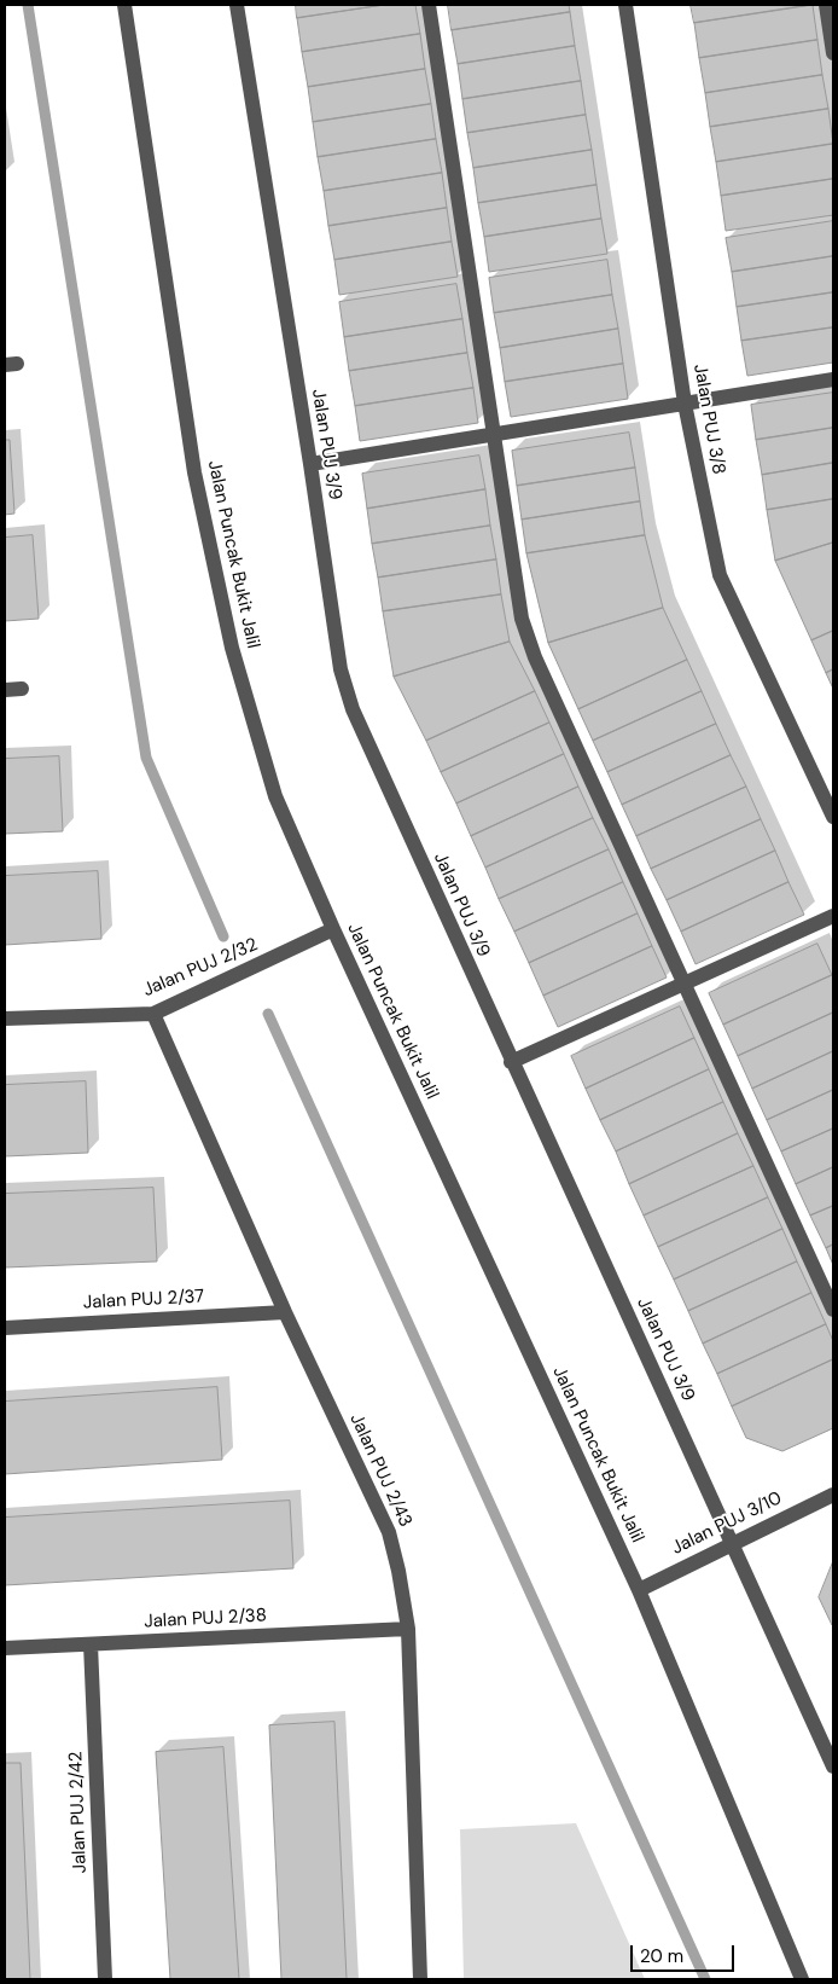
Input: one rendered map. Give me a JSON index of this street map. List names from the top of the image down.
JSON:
{
  "streets": {
    "street": [
      "Jalan PUJ 3/8",
      "Jalan PUJ 3/9",
      "Jalan Puncak Bukit Jalil",
      "Jalan PUJ 2/32",
      "Jalan PUJ 2/37",
      "Jalan PUJ 2/43",
      "Jalan PUJ 3/10",
      "Jalan PUJ 2/38",
      "Jalan PUJ 2/42"
    ]
  },
  "crossings": [
    ["Jalan PUJ 3/9", "Jalan PUJ 3/10"],
    ["Jalan Puncak Bukit Jalil", "Jalan PUJ 2/32"],
    ["Jalan Puncak Bukit Jalil", "Jalan PUJ 3/10"],
    ["Jalan PUJ 2/32", "Jalan PUJ 2/43"],
    ["Jalan PUJ 2/37", "Jalan PUJ 2/43"],
    ["Jalan PUJ 2/43", "Jalan PUJ 2/38"],
    ["Jalan PUJ 2/38", "Jalan PUJ 2/42"]
  ],
  "scale_bar": "20 m"
}
